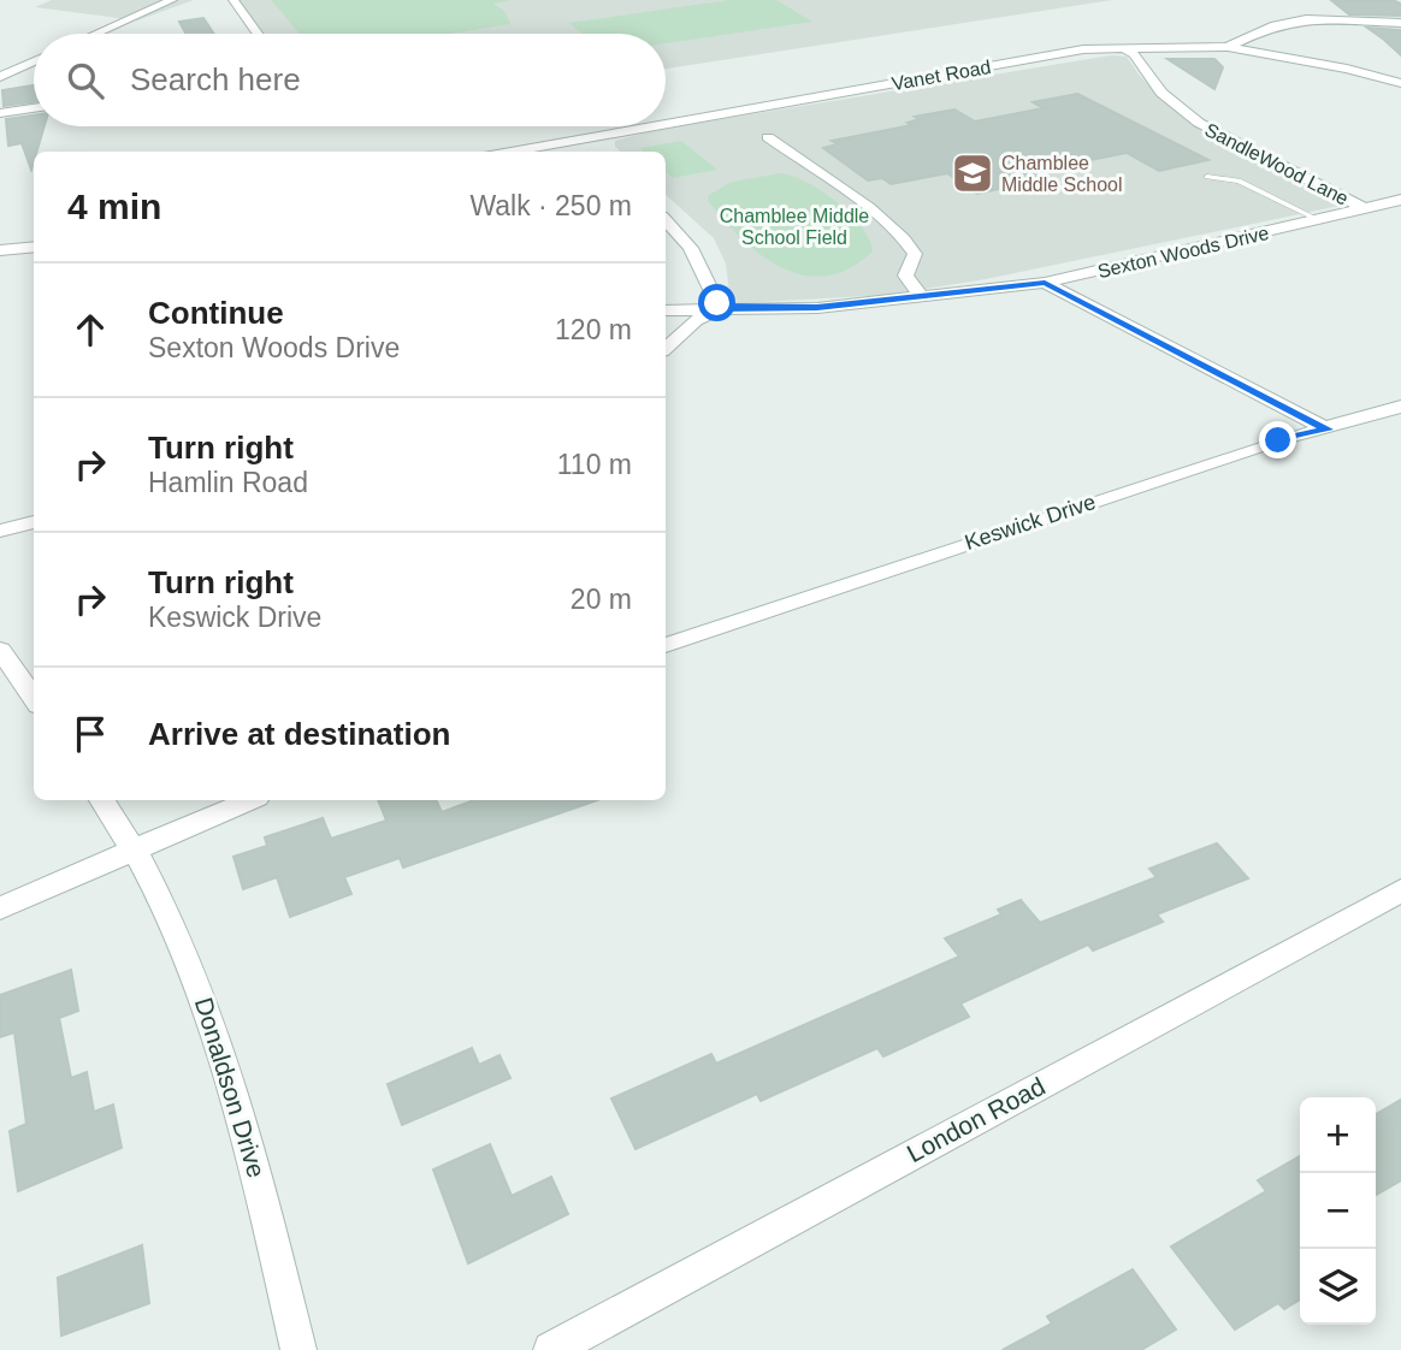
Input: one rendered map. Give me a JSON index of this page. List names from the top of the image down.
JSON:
{
  "streets": {
    "street": [
      "Vanet Road",
      "SandleWood Lane",
      "Sexton Woods Drive",
      "Keswick Drive",
      "Donaldson Drive",
      "London Road"
    ]
  },
  "crossings": [
    ["Vanet Road", "SandleWood Lane"],
    ["SandleWood Lane", "Sexton Woods Drive"]
  ],
  "parks": ["Chamblee Middle School Field"],
  "places": {
    "school or university": ["Chamblee Middle School"]
  },
  "page": {
    "search": "Search here",
    "heading": ["4 min", "Walk · 250 m"],
    "list": [
      ["Continue", "Sexton Woods Drive", "120 m"],
      ["Turn right", "Hamlin Road", "110 m"],
      ["Turn right", "Keswick Drive", "20 m"],
      "Arrive at destination"
    ],
    "map_buttons": ["+", "−"]
  }
}
